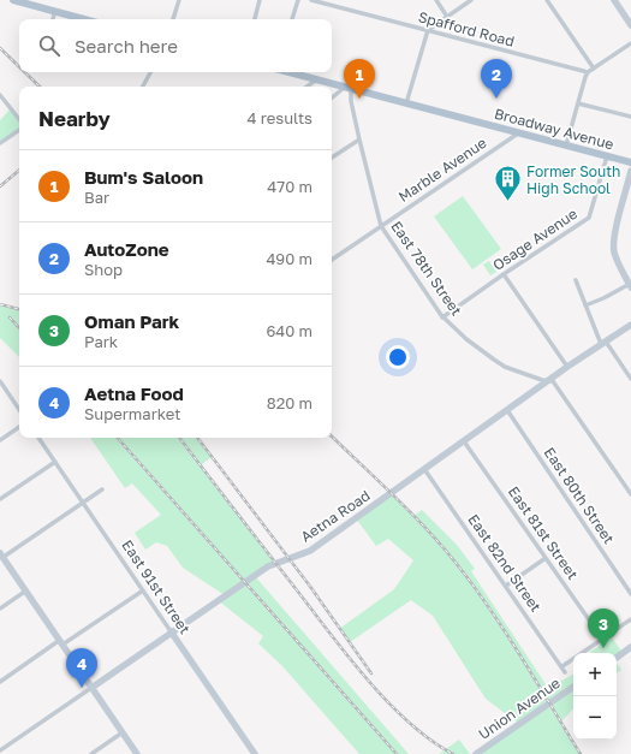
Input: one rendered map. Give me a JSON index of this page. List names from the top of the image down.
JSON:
{
  "streets": {
    "main road": ["Broadway Avenue"],
    "street": [
      "Spafford Road",
      "Marble Avenue",
      "Osage Avenue",
      "East 78th Street",
      "East 80th Street",
      "Aetna Road",
      "East 81st Street",
      "East 82nd Street",
      "East 91st Street",
      "Union Avenue"
    ]
  },
  "crossings": [
    ["Broadway Avenue", "Marble Avenue"],
    ["Broadway Avenue", "Osage Avenue"],
    ["Broadway Avenue", "East 78th Street"],
    ["Marble Avenue", "East 78th Street"],
    ["Osage Avenue", "East 78th Street"],
    ["East 78th Street", "Aetna Road"],
    ["East 80th Street", "Aetna Road"],
    ["Aetna Road", "East 81st Street"],
    ["Aetna Road", "East 82nd Street"],
    ["Aetna Road", "East 91st Street"]
  ],
  "places": {
    "building": ["Former South High School"]
  },
  "page": {
    "search": "Search here",
    "pins": [
      "1",
      "2",
      "3",
      "4"
    ],
    "heading": ["Nearby", "4 results"],
    "list": [
      {
        "mark": "1",
        "name": "Bum's Saloon",
        "note": "Bar",
        "value": "470 m"
      },
      {
        "mark": "2",
        "name": "AutoZone",
        "note": "Shop",
        "value": "490 m"
      },
      {
        "mark": "3",
        "name": "Oman Park",
        "note": "Park",
        "value": "640 m"
      },
      {
        "mark": "4",
        "name": "Aetna Food",
        "note": "Supermarket",
        "value": "820 m"
      }
    ],
    "map_buttons": ["+", "−"]
  }
}
